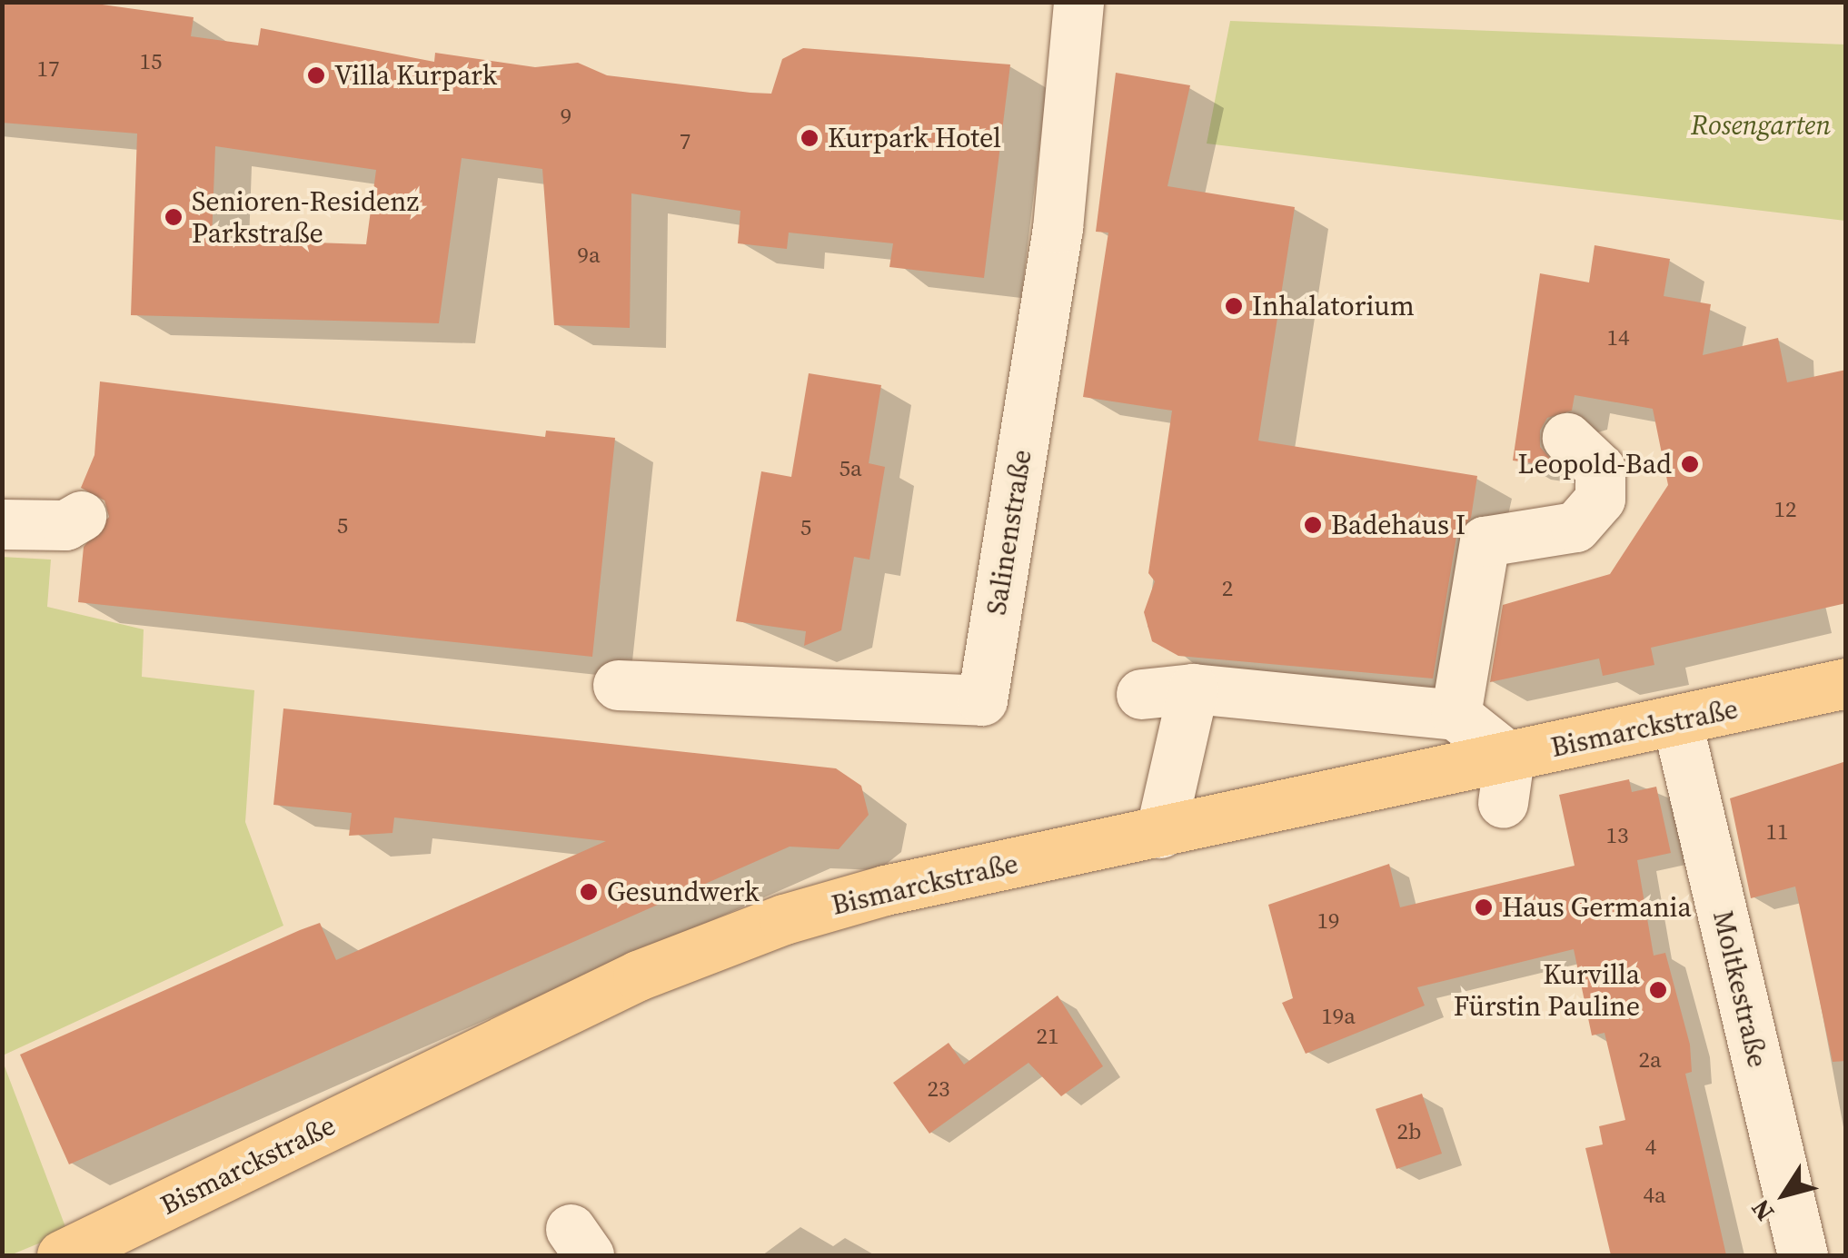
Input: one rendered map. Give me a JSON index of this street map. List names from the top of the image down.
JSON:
{
  "streets": {
    "main road": ["Bismarckstraße"],
    "street": ["Salinenstraße", "Moltkestraße"]
  },
  "crossings": [
    ["Bismarckstraße", "Moltkestraße"]
  ],
  "parks": ["Rosengarten"],
  "places": [
    "Villa Kurpark",
    "Kurpark Hotel",
    "Senioren-Residenz Parkstraße",
    "Inhalatorium",
    "Leopold-Bad",
    "Badehaus I",
    "Gesundwerk",
    "Haus Germania",
    "Kurvilla Fürstin Pauline"
  ],
  "house_numbers": [
    "15",
    "17",
    "9",
    "7",
    "9a",
    "14",
    "5a",
    "12",
    "5",
    "5",
    "2",
    "11",
    "13",
    "19",
    "19a",
    "21",
    "2a",
    "23",
    "2b",
    "4",
    "4a"
  ],
  "north": "bottom left"
}
